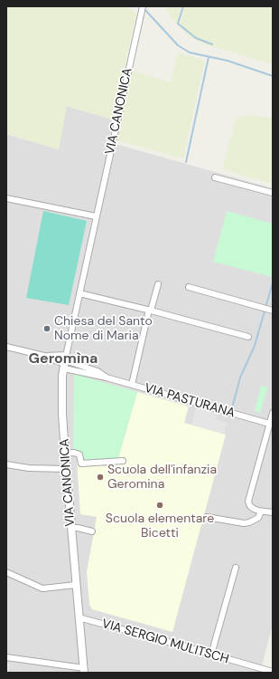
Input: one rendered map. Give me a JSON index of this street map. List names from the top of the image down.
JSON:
{
  "streets": {
    "street": ["VIA CANONICA", "VIA PASTURANA", "VIA SERGIO MULITSCH"]
  },
  "crossings": [
    ["VIA CANONICA", "VIA PASTURANA"],
    ["VIA CANONICA", "VIA SERGIO MULITSCH"]
  ],
  "districts": ["Geromìna"],
  "places": ["Chiesa del Santo Nome di Maria", "Scuola dell'infanzia Geromina", "Scuola elementare Bicetti"]
}
